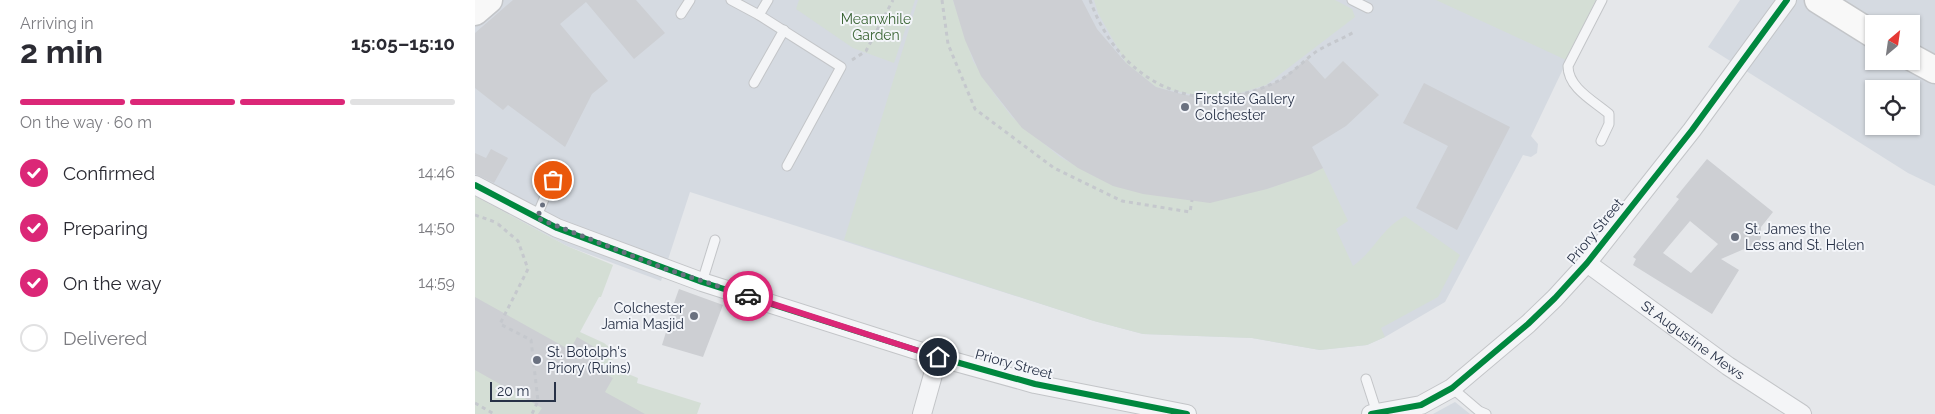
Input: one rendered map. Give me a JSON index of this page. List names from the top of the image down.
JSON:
{
  "streets": {
    "street": ["Priory Street", "St Augustine Mews"]
  },
  "crossings": [
    ["Priory Street", "St Augustine Mews"]
  ],
  "parks": ["Meanwhile Garden"],
  "places": [
    "Firstsite Gallery Colchester",
    "St. James the Less and St. Helen",
    "Colchester Jamia Masjid",
    "St. Botolph's Priory (Ruins)"
  ],
  "scale_bar": "20 m",
  "north": "top right",
  "page": {
    "heading": ["2 min", "Arriving in", "15:05–15:10"],
    "bar": "On the way · 60 m",
    "list": [
      ["Confirmed", "14:46"],
      ["Preparing", "14:50"],
      ["On the way", "14:59"],
      "Delivered"
    ],
    "scale": "20 m"
  }
}
